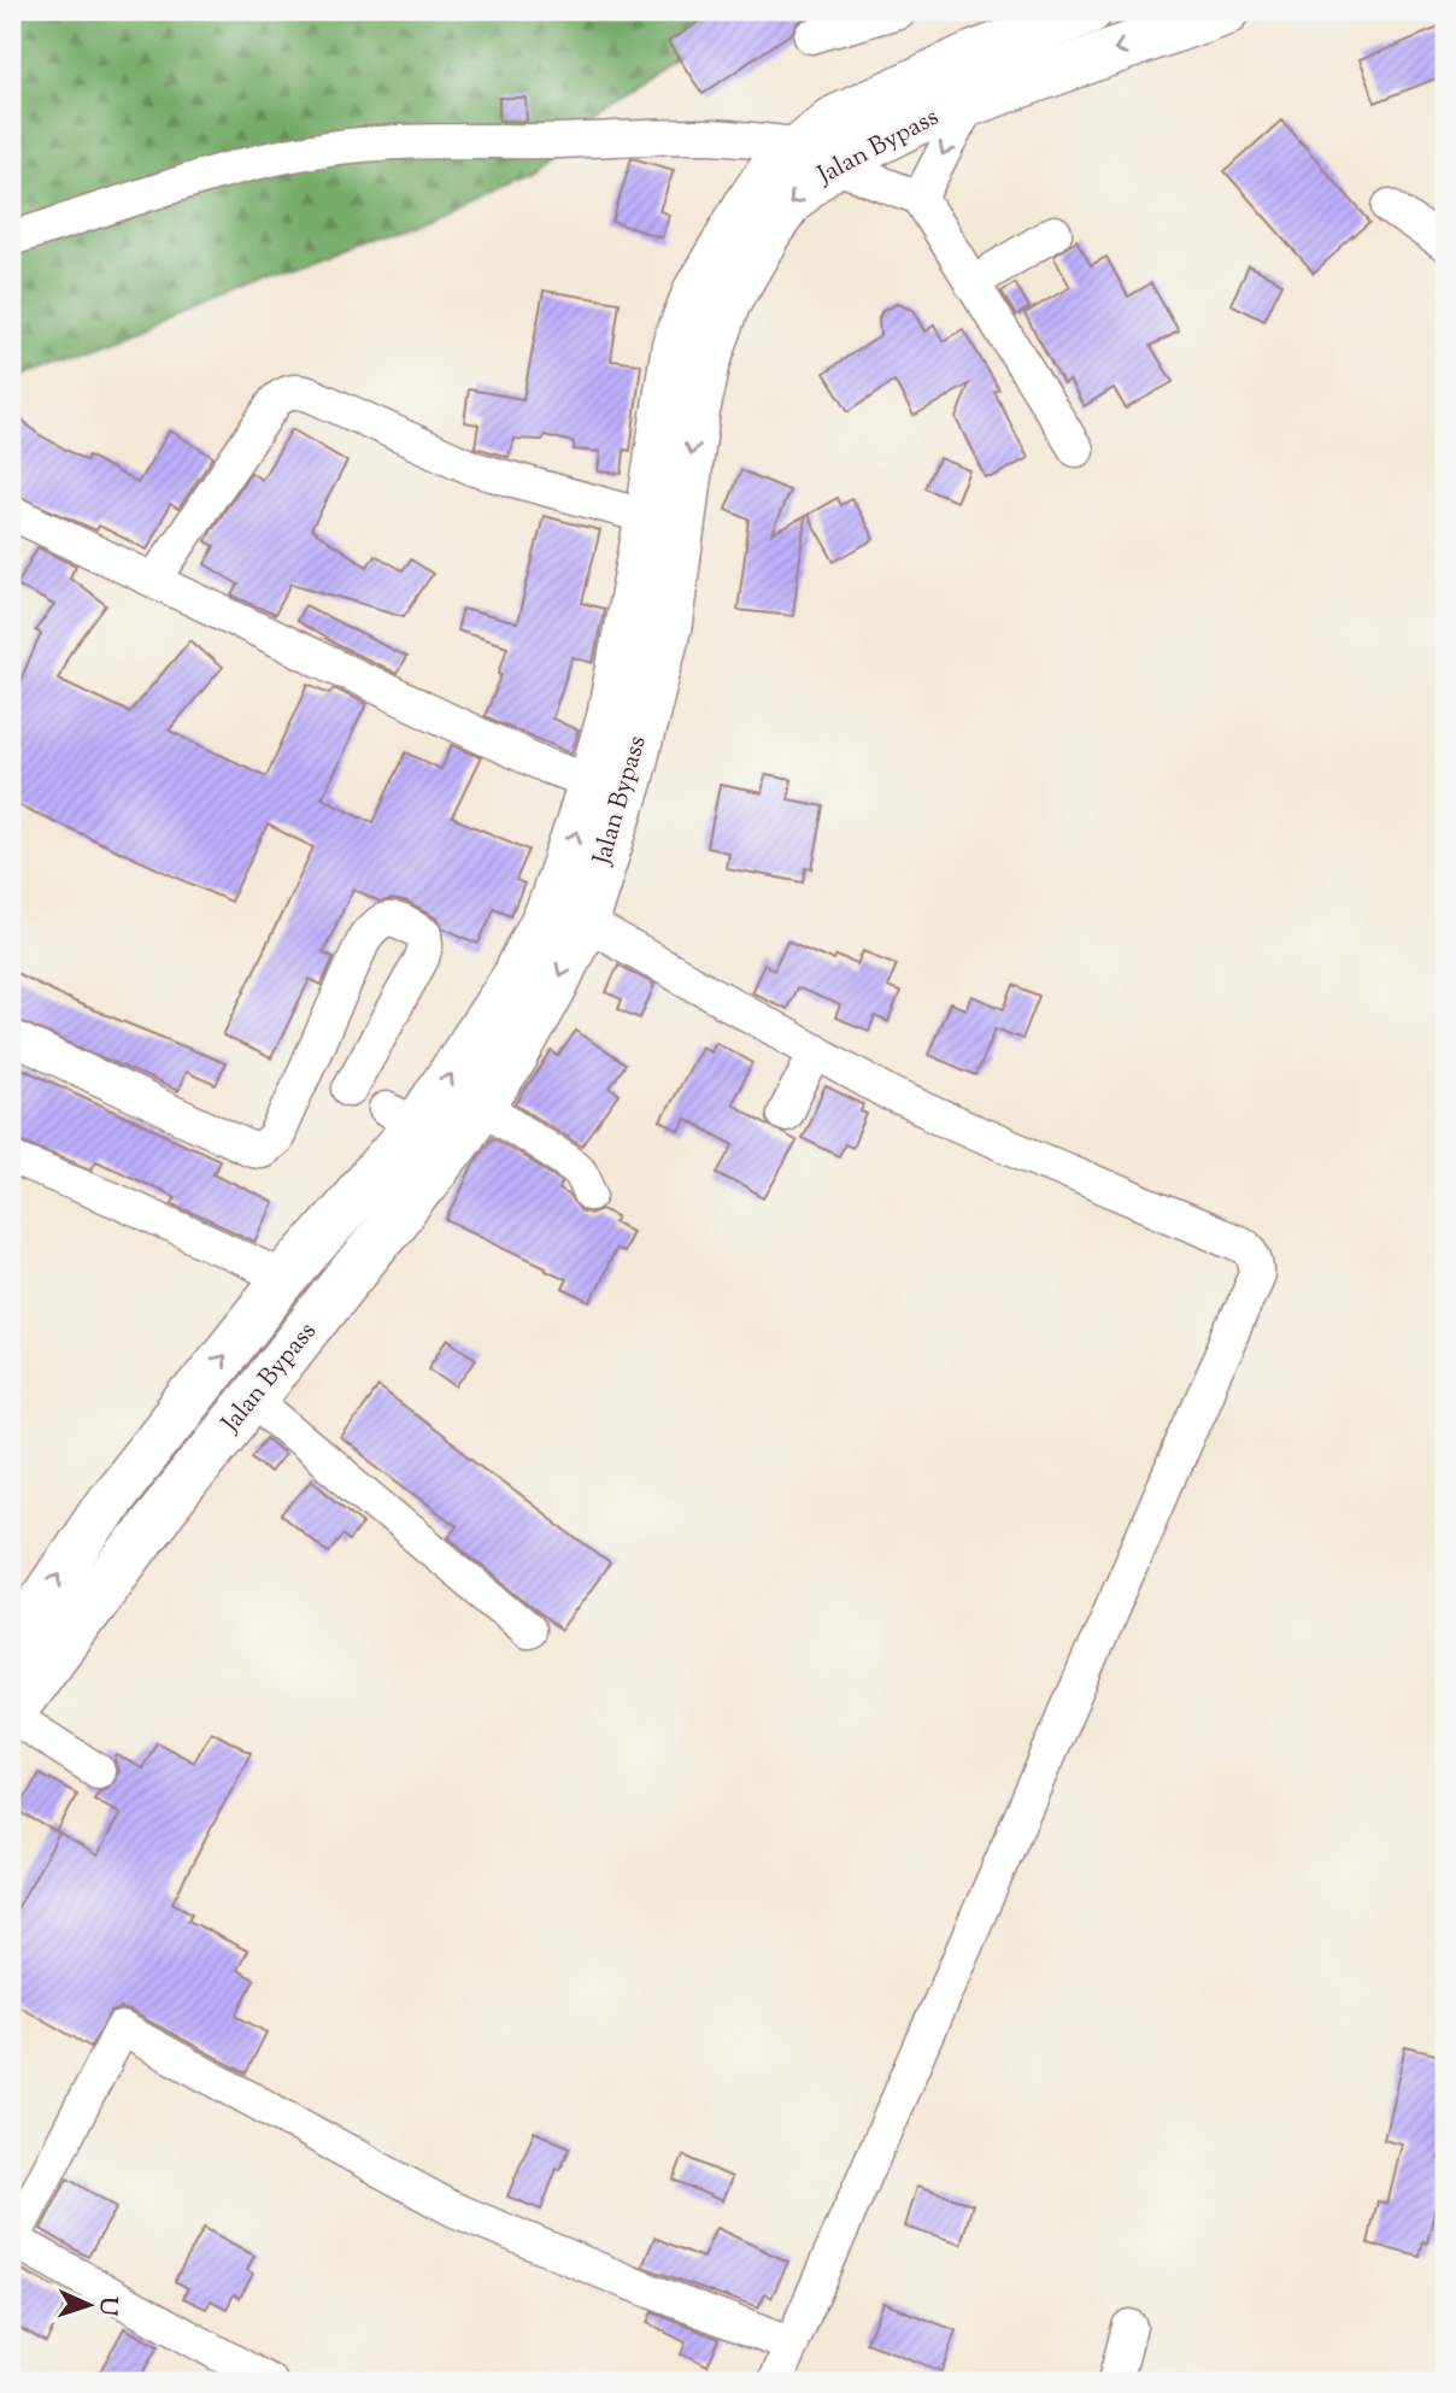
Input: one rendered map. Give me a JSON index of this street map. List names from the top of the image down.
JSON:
{
  "streets": {
    "highway": ["Jalan Bypass"]
  },
  "north": "right"
}
